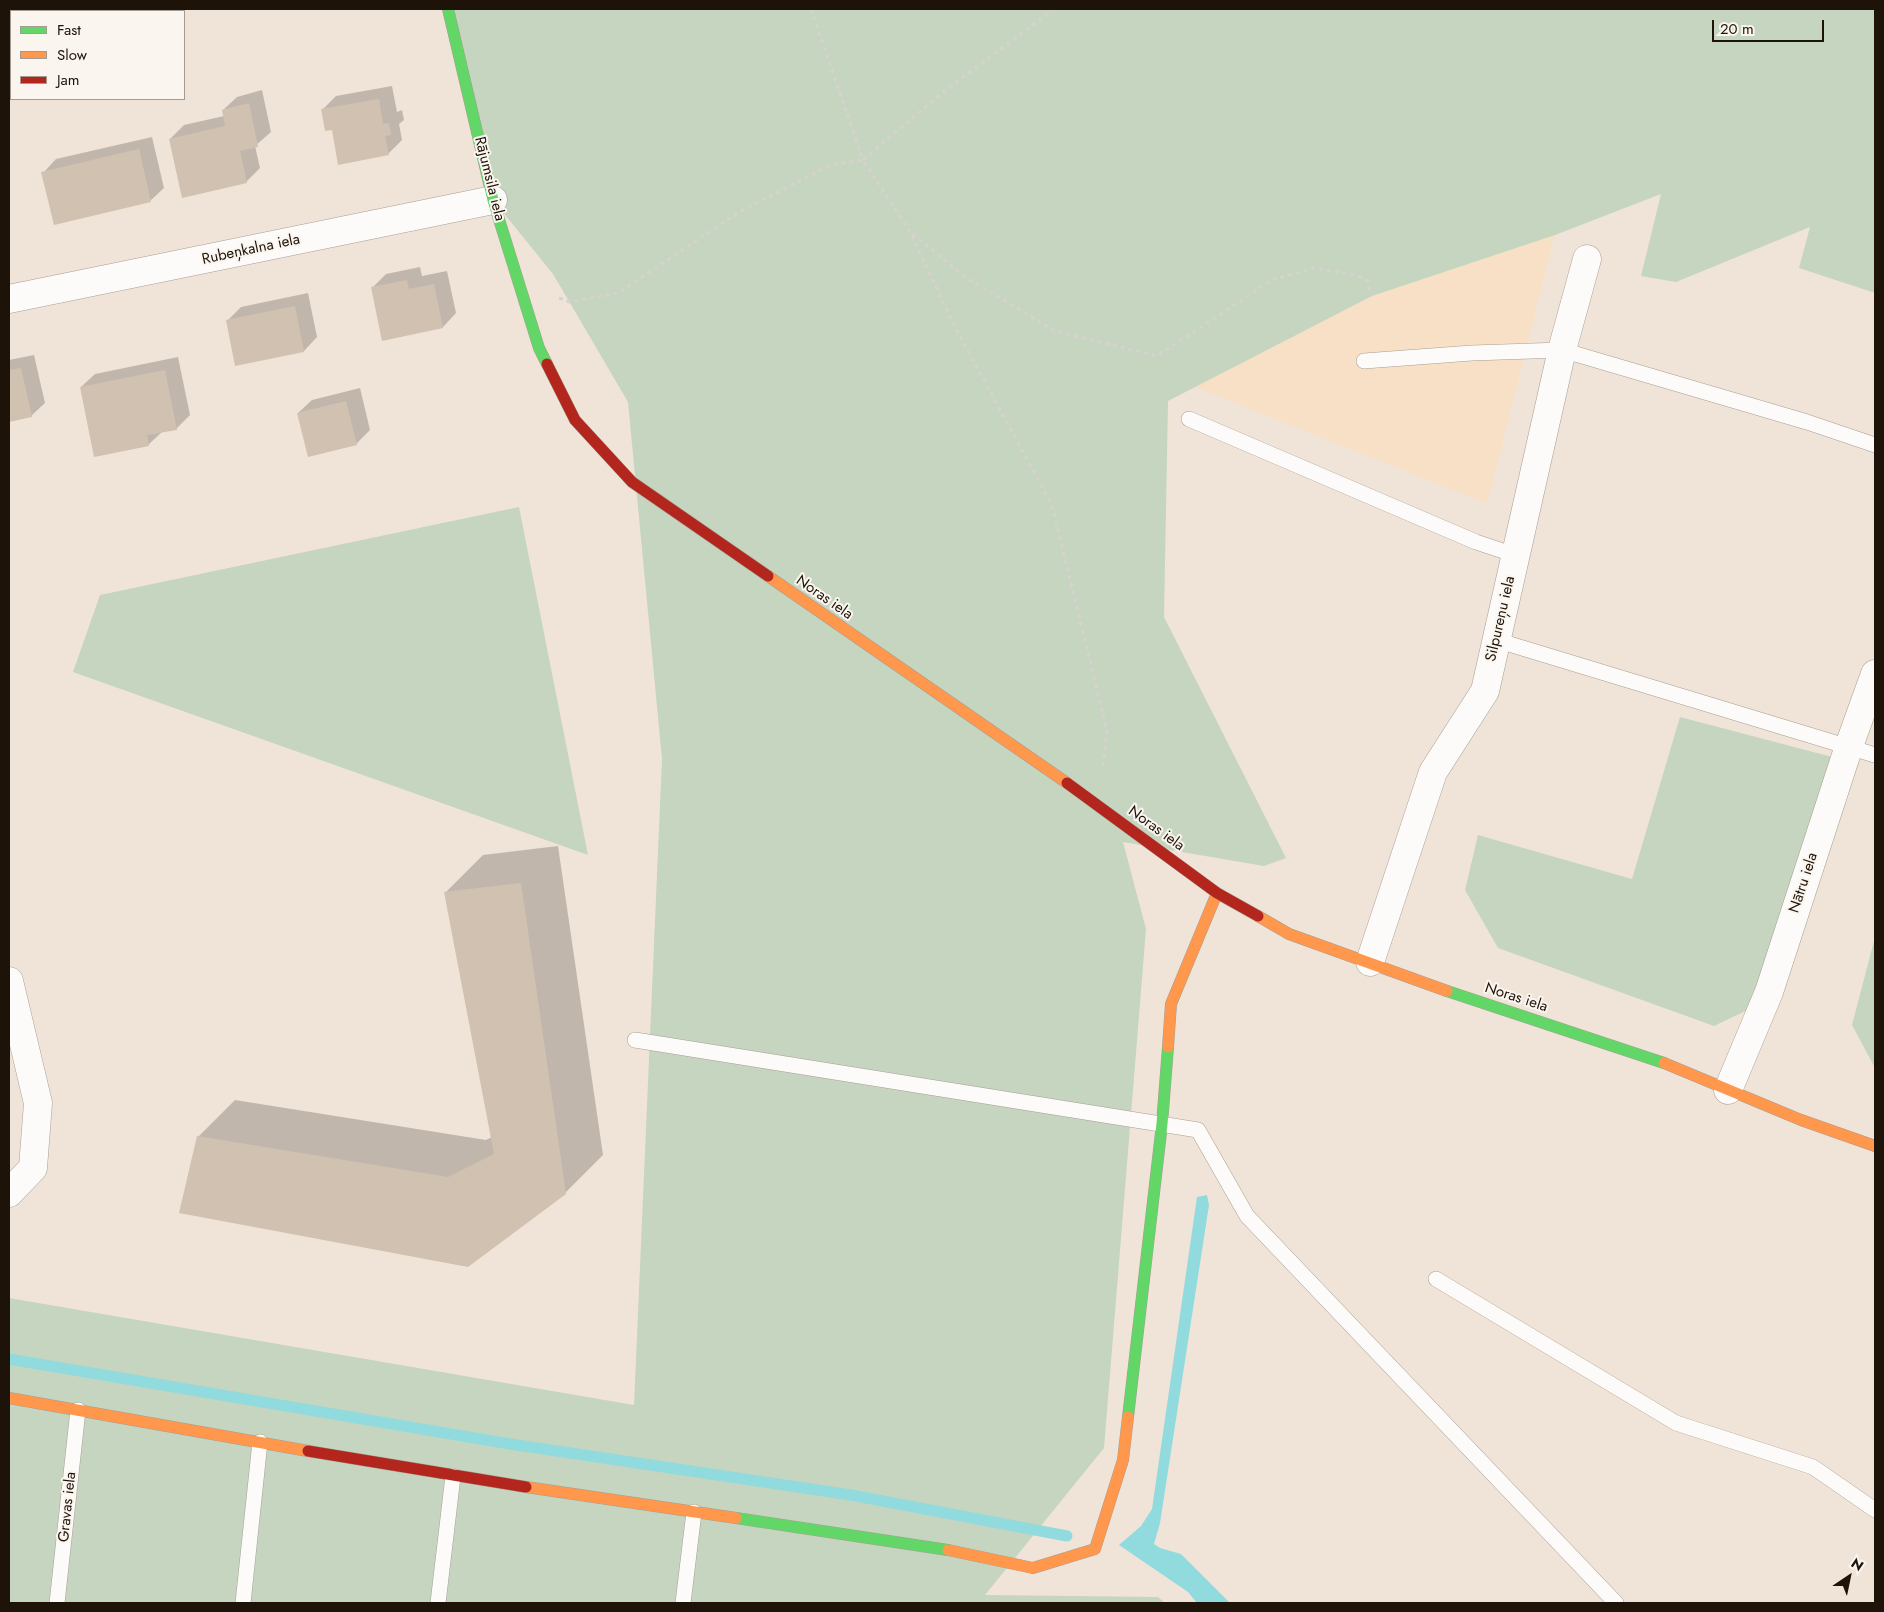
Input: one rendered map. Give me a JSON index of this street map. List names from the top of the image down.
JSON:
{
  "streets": {
    "street": [
      "Rājumsila iela",
      "Rubeņkalna iela",
      "Noras iela",
      "Silpureņu iela",
      "Nātru iela"
    ],
    "lane": ["Gravas iela"]
  },
  "crossings": [
    ["Rājumsila iela", "Rubeņkalna iela"],
    ["Rājumsila iela", "Noras iela"],
    ["Noras iela", "Silpureņu iela"],
    ["Noras iela", "Nātru iela"]
  ],
  "legend": ["Fast", "Slow", "Jam"],
  "scale_bar": "20 m",
  "north": "top right"
}
